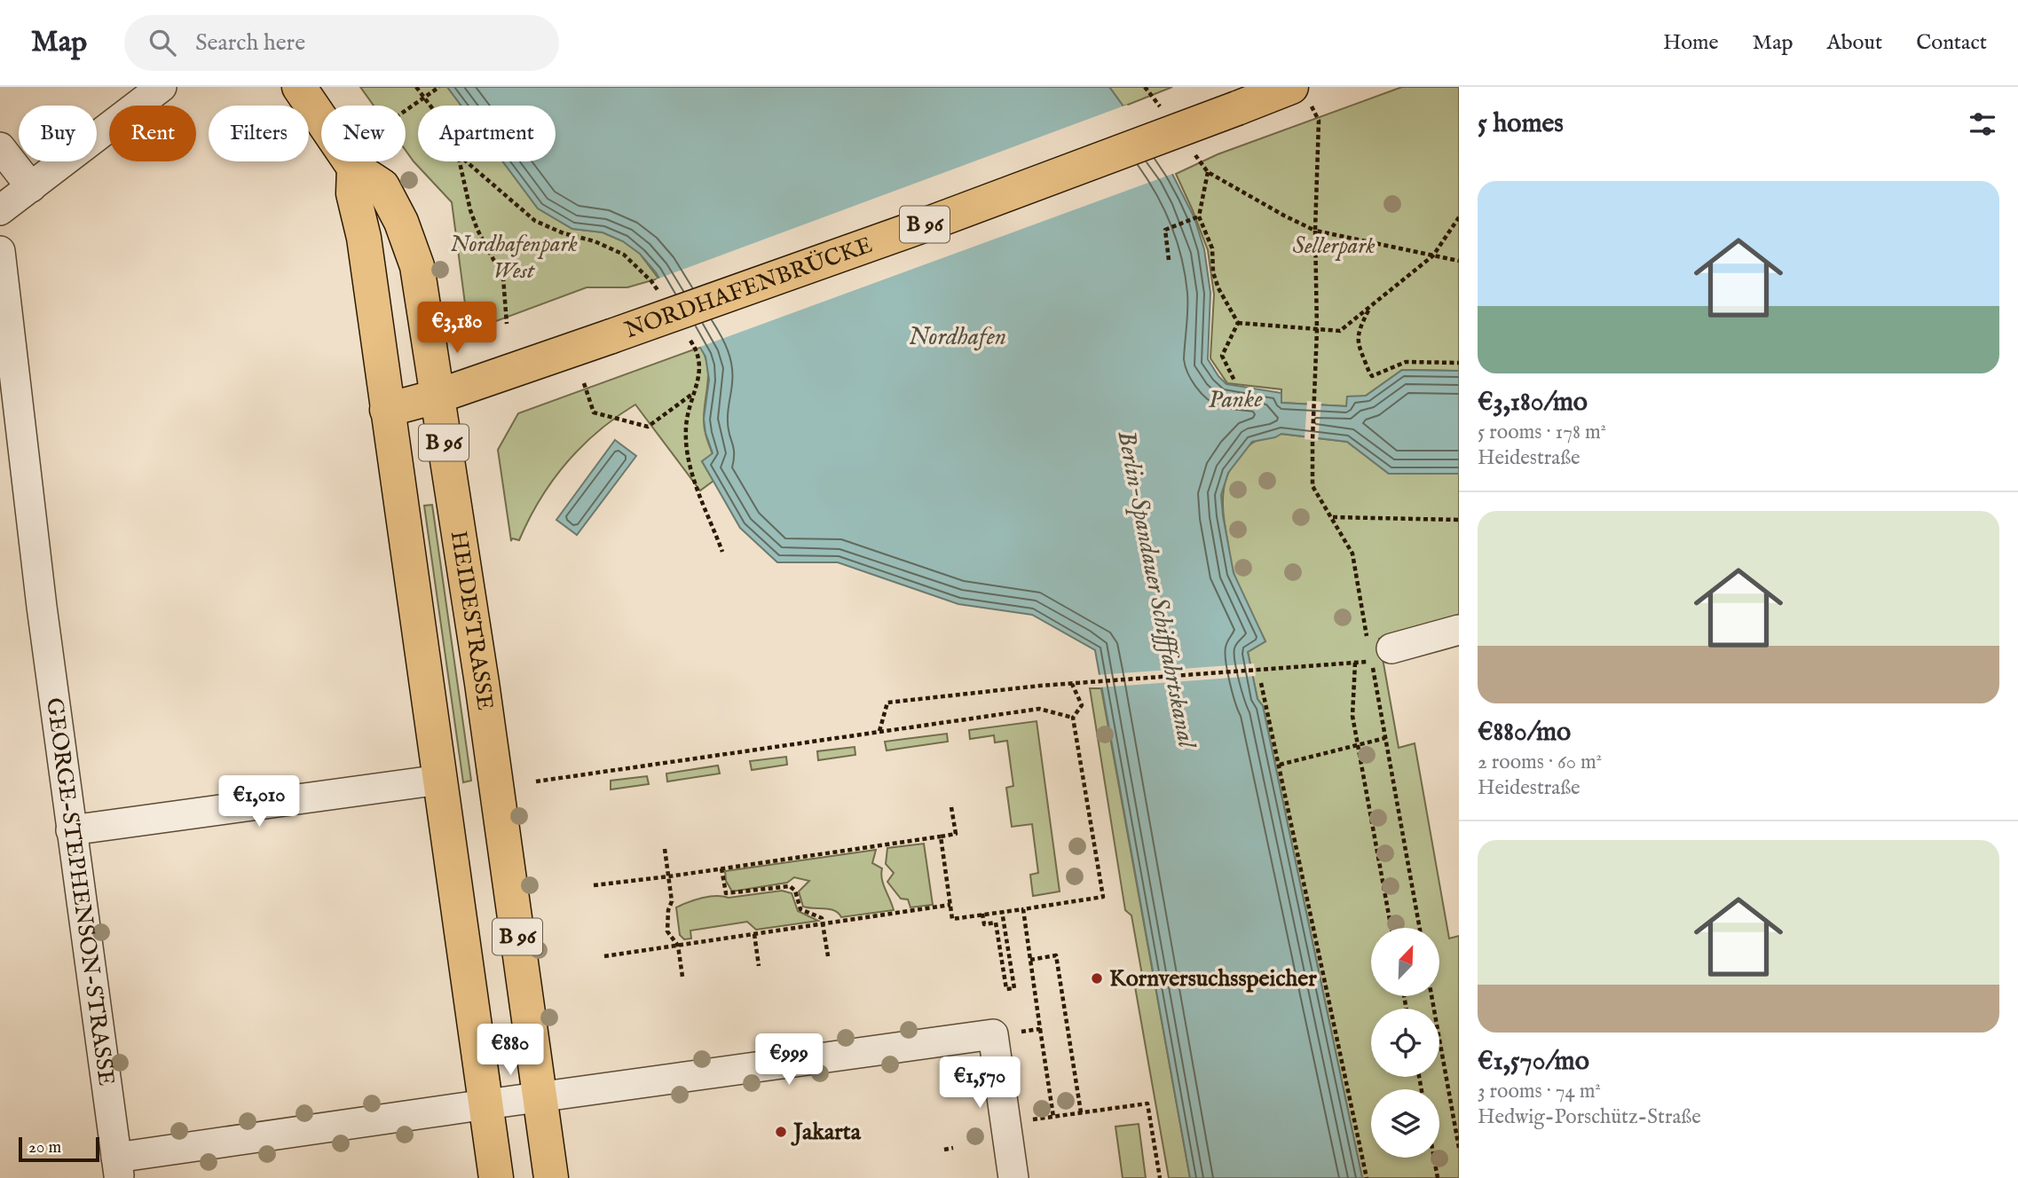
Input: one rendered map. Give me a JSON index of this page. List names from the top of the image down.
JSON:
{
  "streets": {
    "main road": ["B 96", "NORDHAFENBRÜCKE", "HEIDESTRASSE"],
    "street": ["GEORGE-STEPHENSON-STRASSE"]
  },
  "crossings": [
    ["B 96", "NORDHAFENBRÜCKE"],
    ["B 96", "HEIDESTRASSE"],
    ["NORDHAFENBRÜCKE", "HEIDESTRASSE"]
  ],
  "water": ["Nordhafen", "Panke", "Berlin-Spandauer Schifffahrtskanal"],
  "parks": ["Nordhafenpark West", "Sellerpark"],
  "places": ["Kornversuchsspeicher", "Jakarta"],
  "scale_bar": "20 m",
  "north": "top right",
  "page": {
    "header": "Map",
    "search": "Search here",
    "nav": [
      "Home",
      "Map",
      "About",
      "Contact"
    ],
    "heading": "5 homes",
    "chip": [
      "Buy",
      "Rent",
      "Filters",
      "New",
      "Apartment"
    ],
    "list": [
      {
        "name": "€3,180/mo",
        "note": "5 rooms · 178 m² · Heidestraße"
      },
      {
        "name": "€880/mo",
        "note": "2 rooms · 60 m² · Heidestraße"
      },
      {
        "name": "€1,570/mo",
        "note": "3 rooms · 74 m² · Hedwig-Porschütz-Straße"
      }
    ],
    "price": [
      "€3,180",
      "€1,010",
      "€880",
      "€999",
      "€1,570"
    ],
    "scale": "20 m"
  }
}
